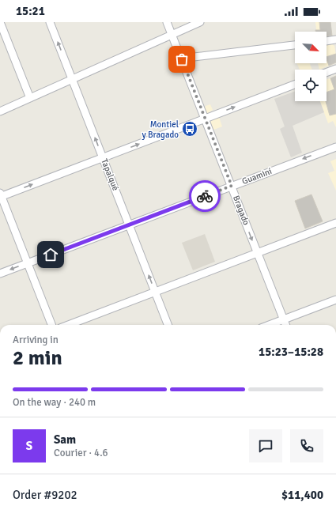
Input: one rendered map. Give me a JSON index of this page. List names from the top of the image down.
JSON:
{
  "streets": {
    "street": ["Tapalqué", "Guaminí", "Bragado"]
  },
  "crossings": [
    ["Tapalqué", "Guaminí"],
    ["Guaminí", "Bragado"]
  ],
  "one_way": ["Tapalqué", "Guaminí"],
  "places": {
    "bus stop": ["Montiel y Bragado"]
  },
  "north": "bottom right",
  "page": {
    "status": "15:21",
    "heading": ["2 min", "Arriving in", "15:23–15:28"],
    "panel": [
      "Sam",
      "Courier · 4.6",
      "Order #9202",
      "$11,400"
    ],
    "bar": "On the way · 240 m",
    "round": "S"
  }
}
